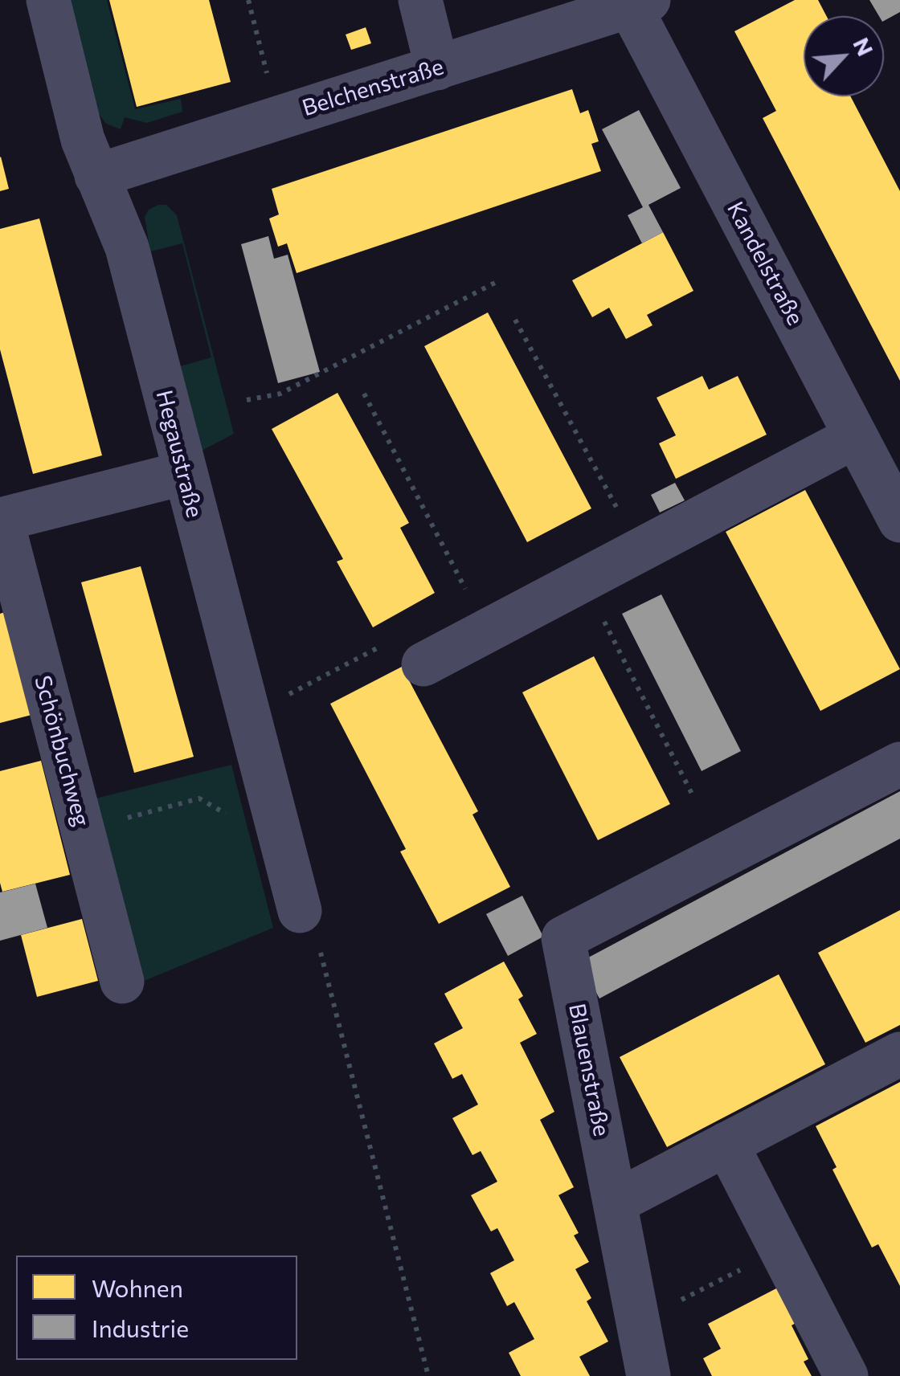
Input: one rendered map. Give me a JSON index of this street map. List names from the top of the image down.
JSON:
{
  "streets": {
    "street": [
      "Belchenstraße",
      "Kandelstraße",
      "Hegaustraße",
      "Schönbuchweg",
      "Blauenstraße"
    ]
  },
  "crossings": [
    ["Belchenstraße", "Kandelstraße"],
    ["Belchenstraße", "Hegaustraße"]
  ],
  "legend": ["Wohnen", "Industrie"],
  "north": "top right"
}
